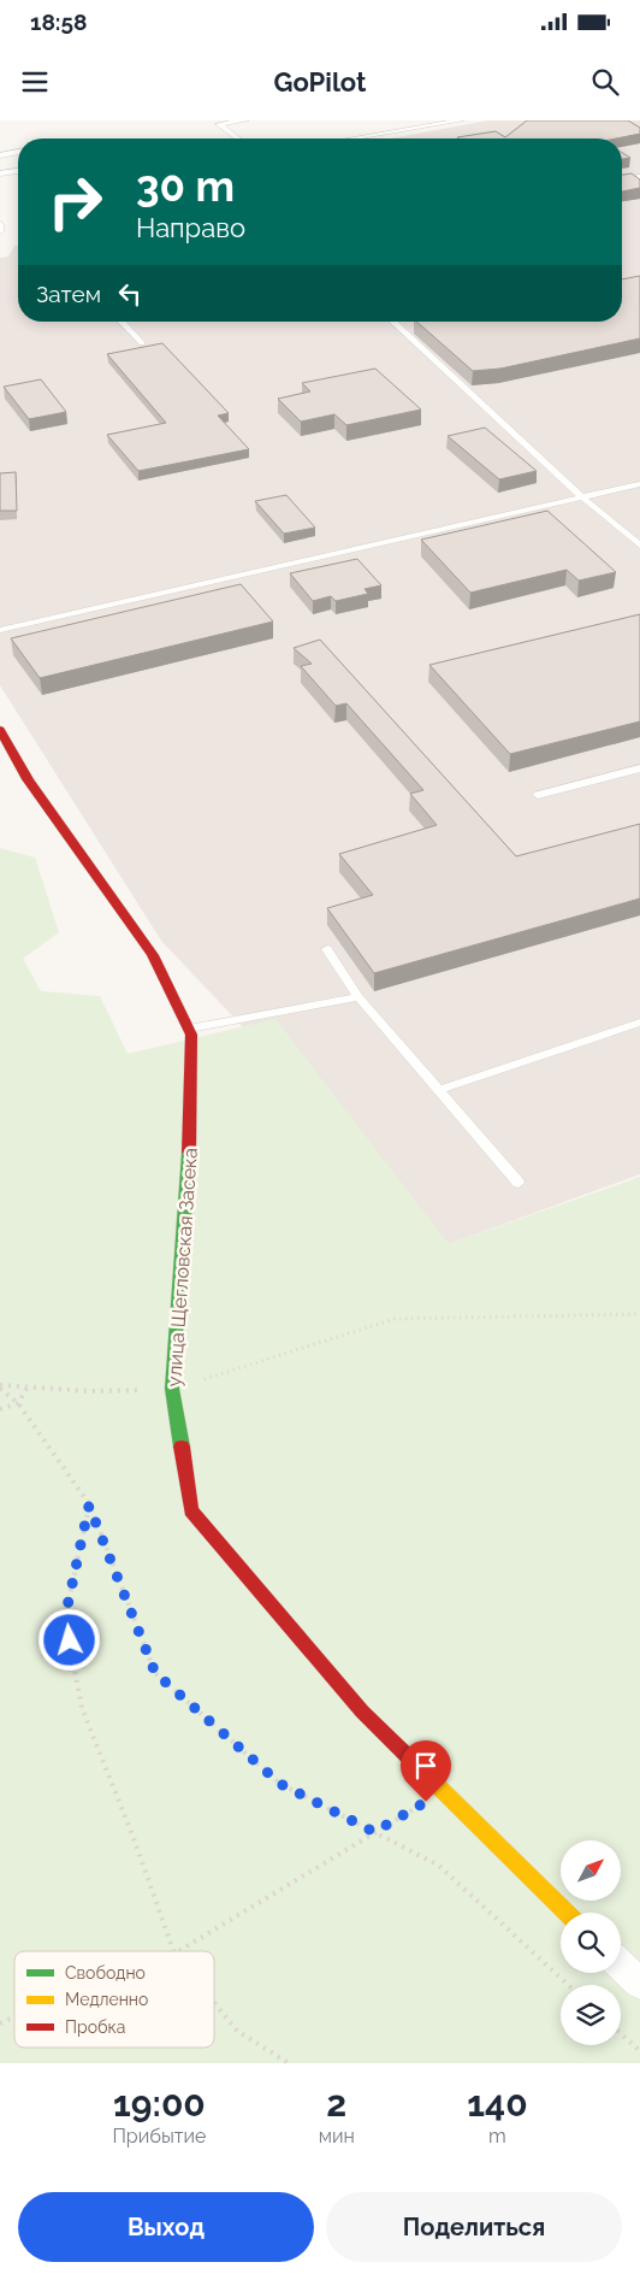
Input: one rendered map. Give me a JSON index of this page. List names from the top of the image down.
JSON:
{
  "streets": {
    "street": ["улица Щегловская Засека"]
  },
  "legend": ["Свободно", "Медленно", "Пробка"],
  "north": "top right",
  "page": {
    "status": "18:58",
    "header": "GoPilot",
    "turn": ["30 m", "Направо"],
    "then": "Затем",
    "eta": [
      "19:00",
      "Прибытие",
      "2",
      "мин",
      "140",
      "m"
    ],
    "buttons": ["Выход", "Поделиться"]
  }
}
